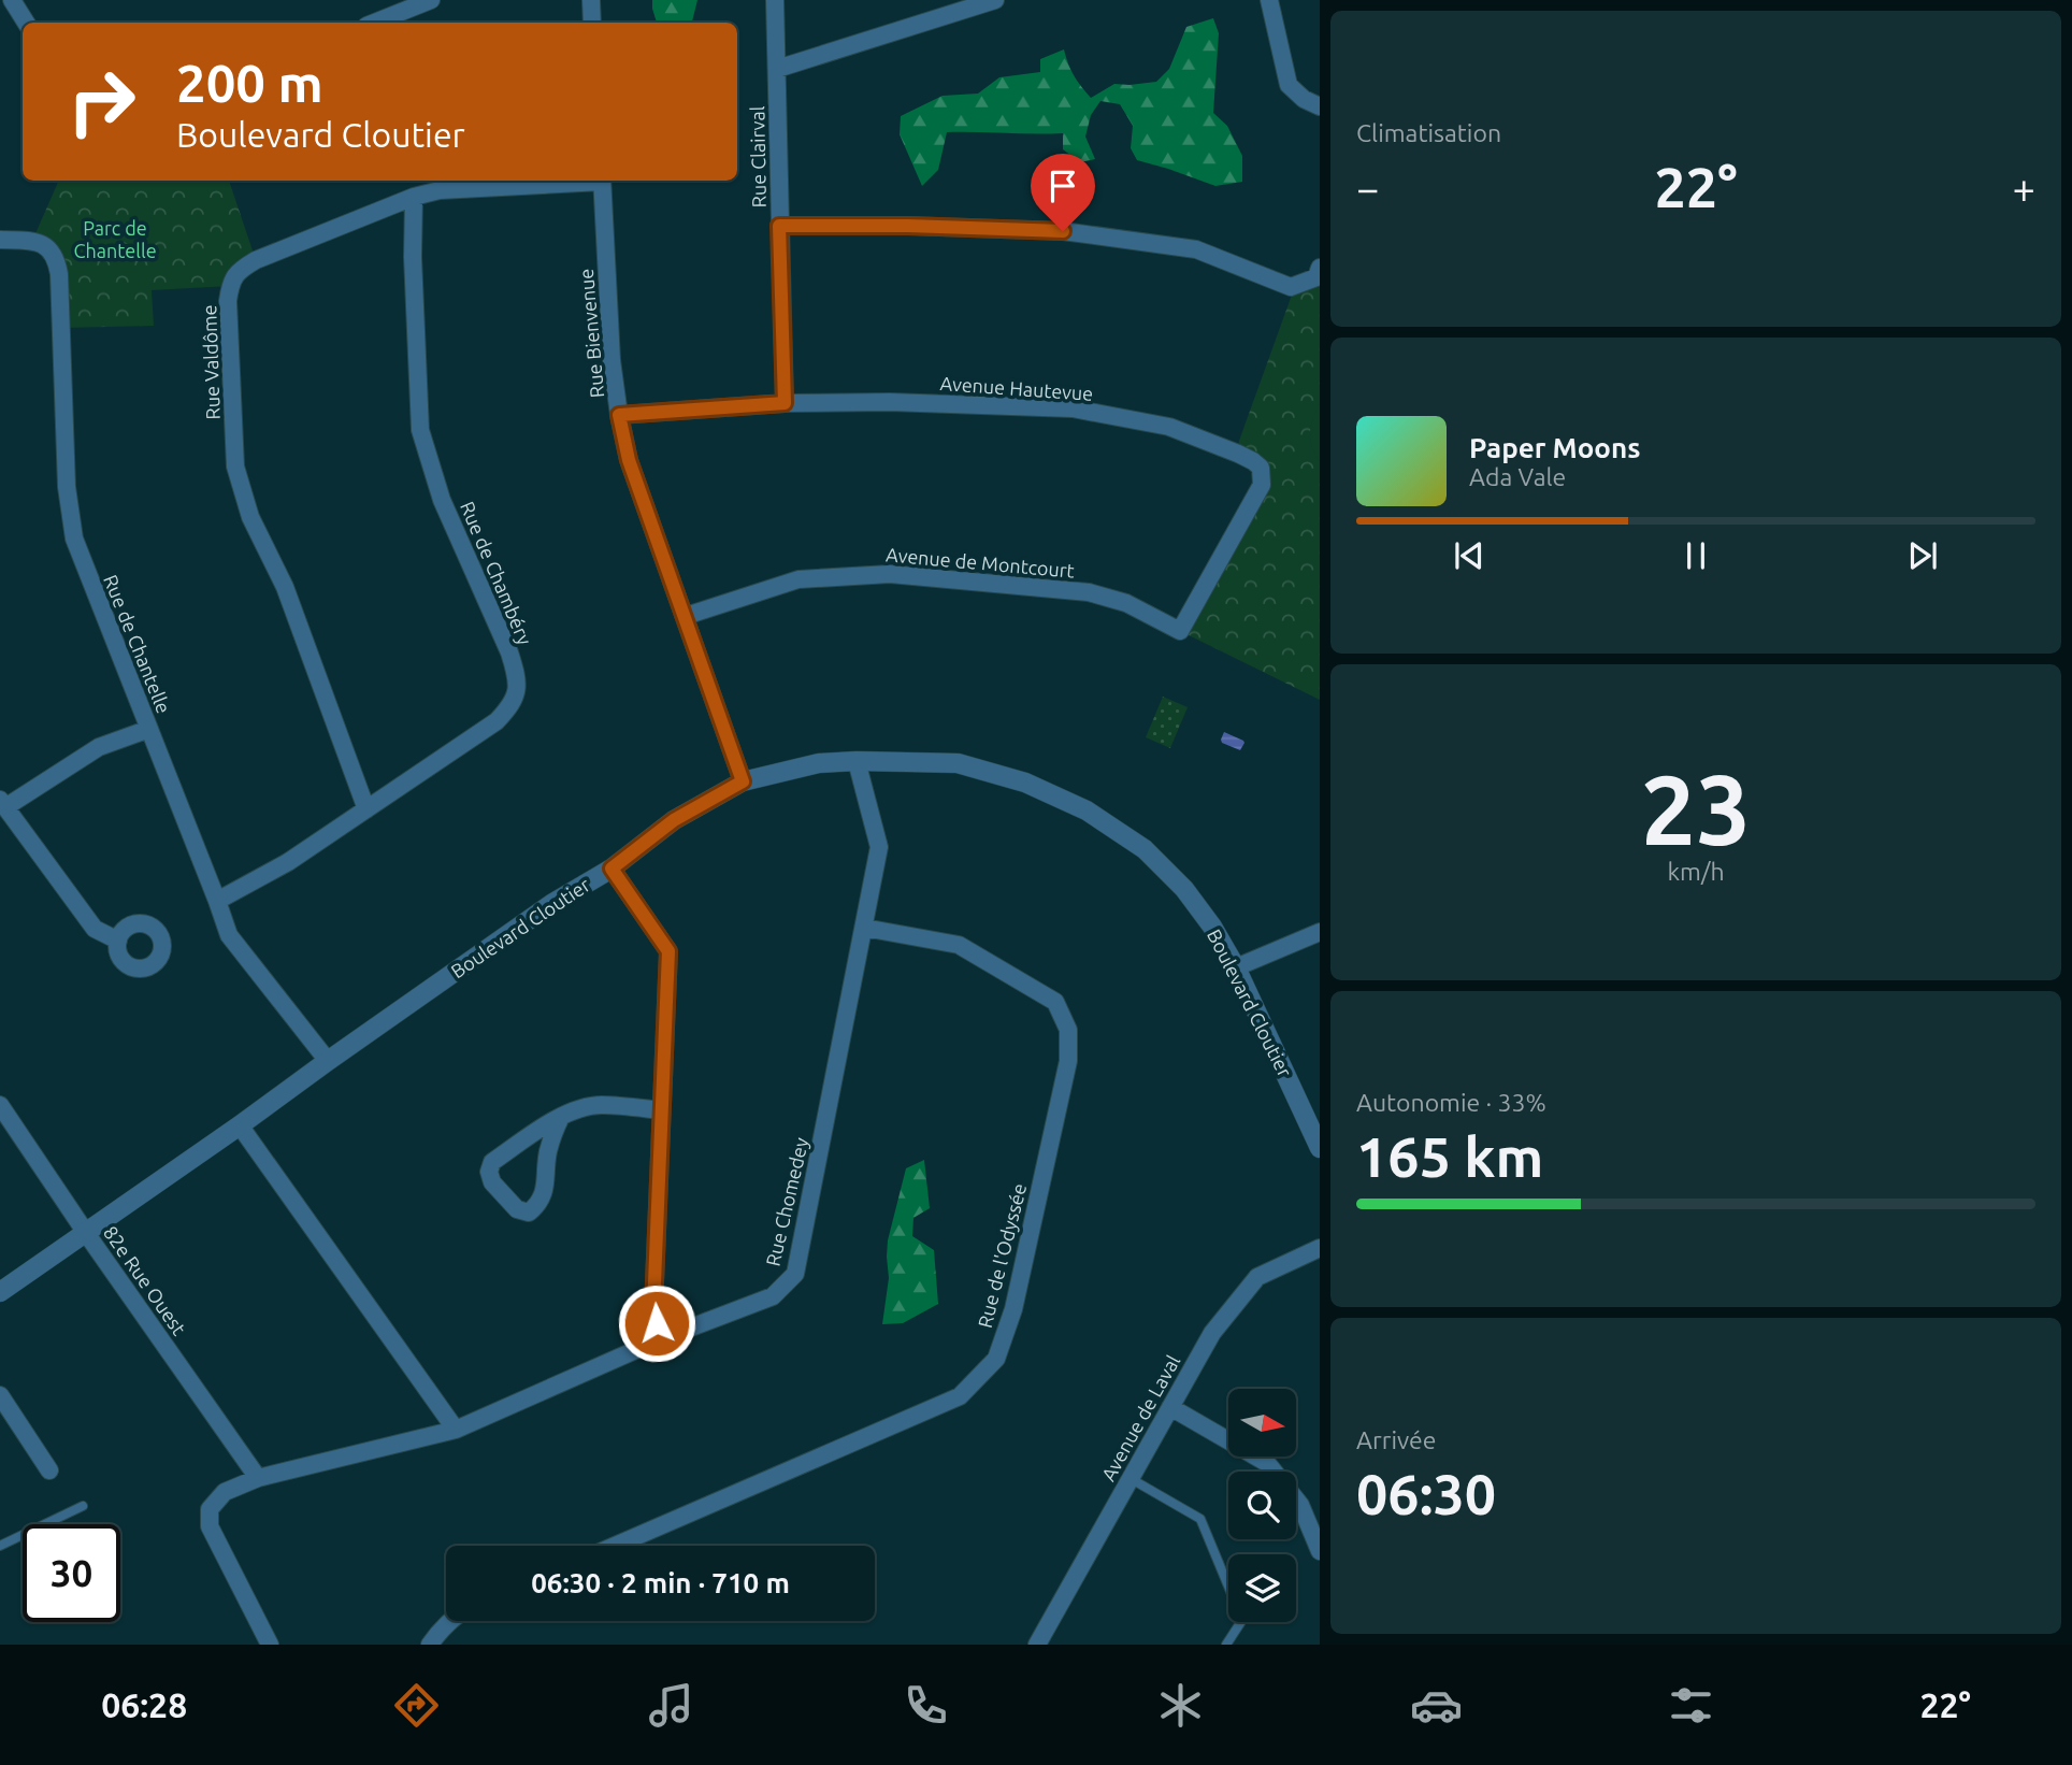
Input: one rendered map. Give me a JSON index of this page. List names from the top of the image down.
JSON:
{
  "streets": {
    "street": [
      "Rue Clairval",
      "Rue Bienvenue",
      "Rue Valdôme",
      "Avenue Hautevue",
      "Avenue de Montcourt",
      "Rue de Chambéry",
      "Rue de Chantelle",
      "Boulevard Cloutier",
      "Rue Chomedey",
      "Rue de l'Odyssée",
      "82e Rue Ouest",
      "Avenue de Laval"
    ]
  },
  "crossings": [
    ["Rue Clairval", "Avenue Hautevue"],
    ["Rue Bienvenue", "Avenue Hautevue"],
    ["Rue Bienvenue", "Avenue de Montcourt"],
    ["Rue Bienvenue", "Boulevard Cloutier"],
    ["Rue Valdôme", "Rue de Chambéry"],
    ["Avenue Hautevue", "Avenue de Montcourt"],
    ["Rue de Chambéry", "Rue de Chantelle"],
    ["Rue de Chantelle", "Boulevard Cloutier"],
    ["Boulevard Cloutier", "Rue Chomedey"],
    ["Boulevard Cloutier", "82e Rue Ouest"],
    ["Rue Chomedey", "Rue de l'Odyssée"],
    ["Rue Chomedey", "82e Rue Ouest"]
  ],
  "parks": ["Parc de Chantelle"],
  "north": "right",
  "page": {
    "tile": [
      "Climatisation",
      ["23", "km/h"],
      ["Autonomie · 33%", "165 km"],
      ["Arrivée", "06:30"]
    ],
    "turn": ["200 m", "Boulevard Cloutier"],
    "heat": ["−", "22°", "+"],
    "song": ["Paper Moons", "Ada Vale"],
    "limit": "30",
    "trip": "06:30 · 2 min · 710 m",
    "tabs": ["06:28", "22°"]
  }
}
